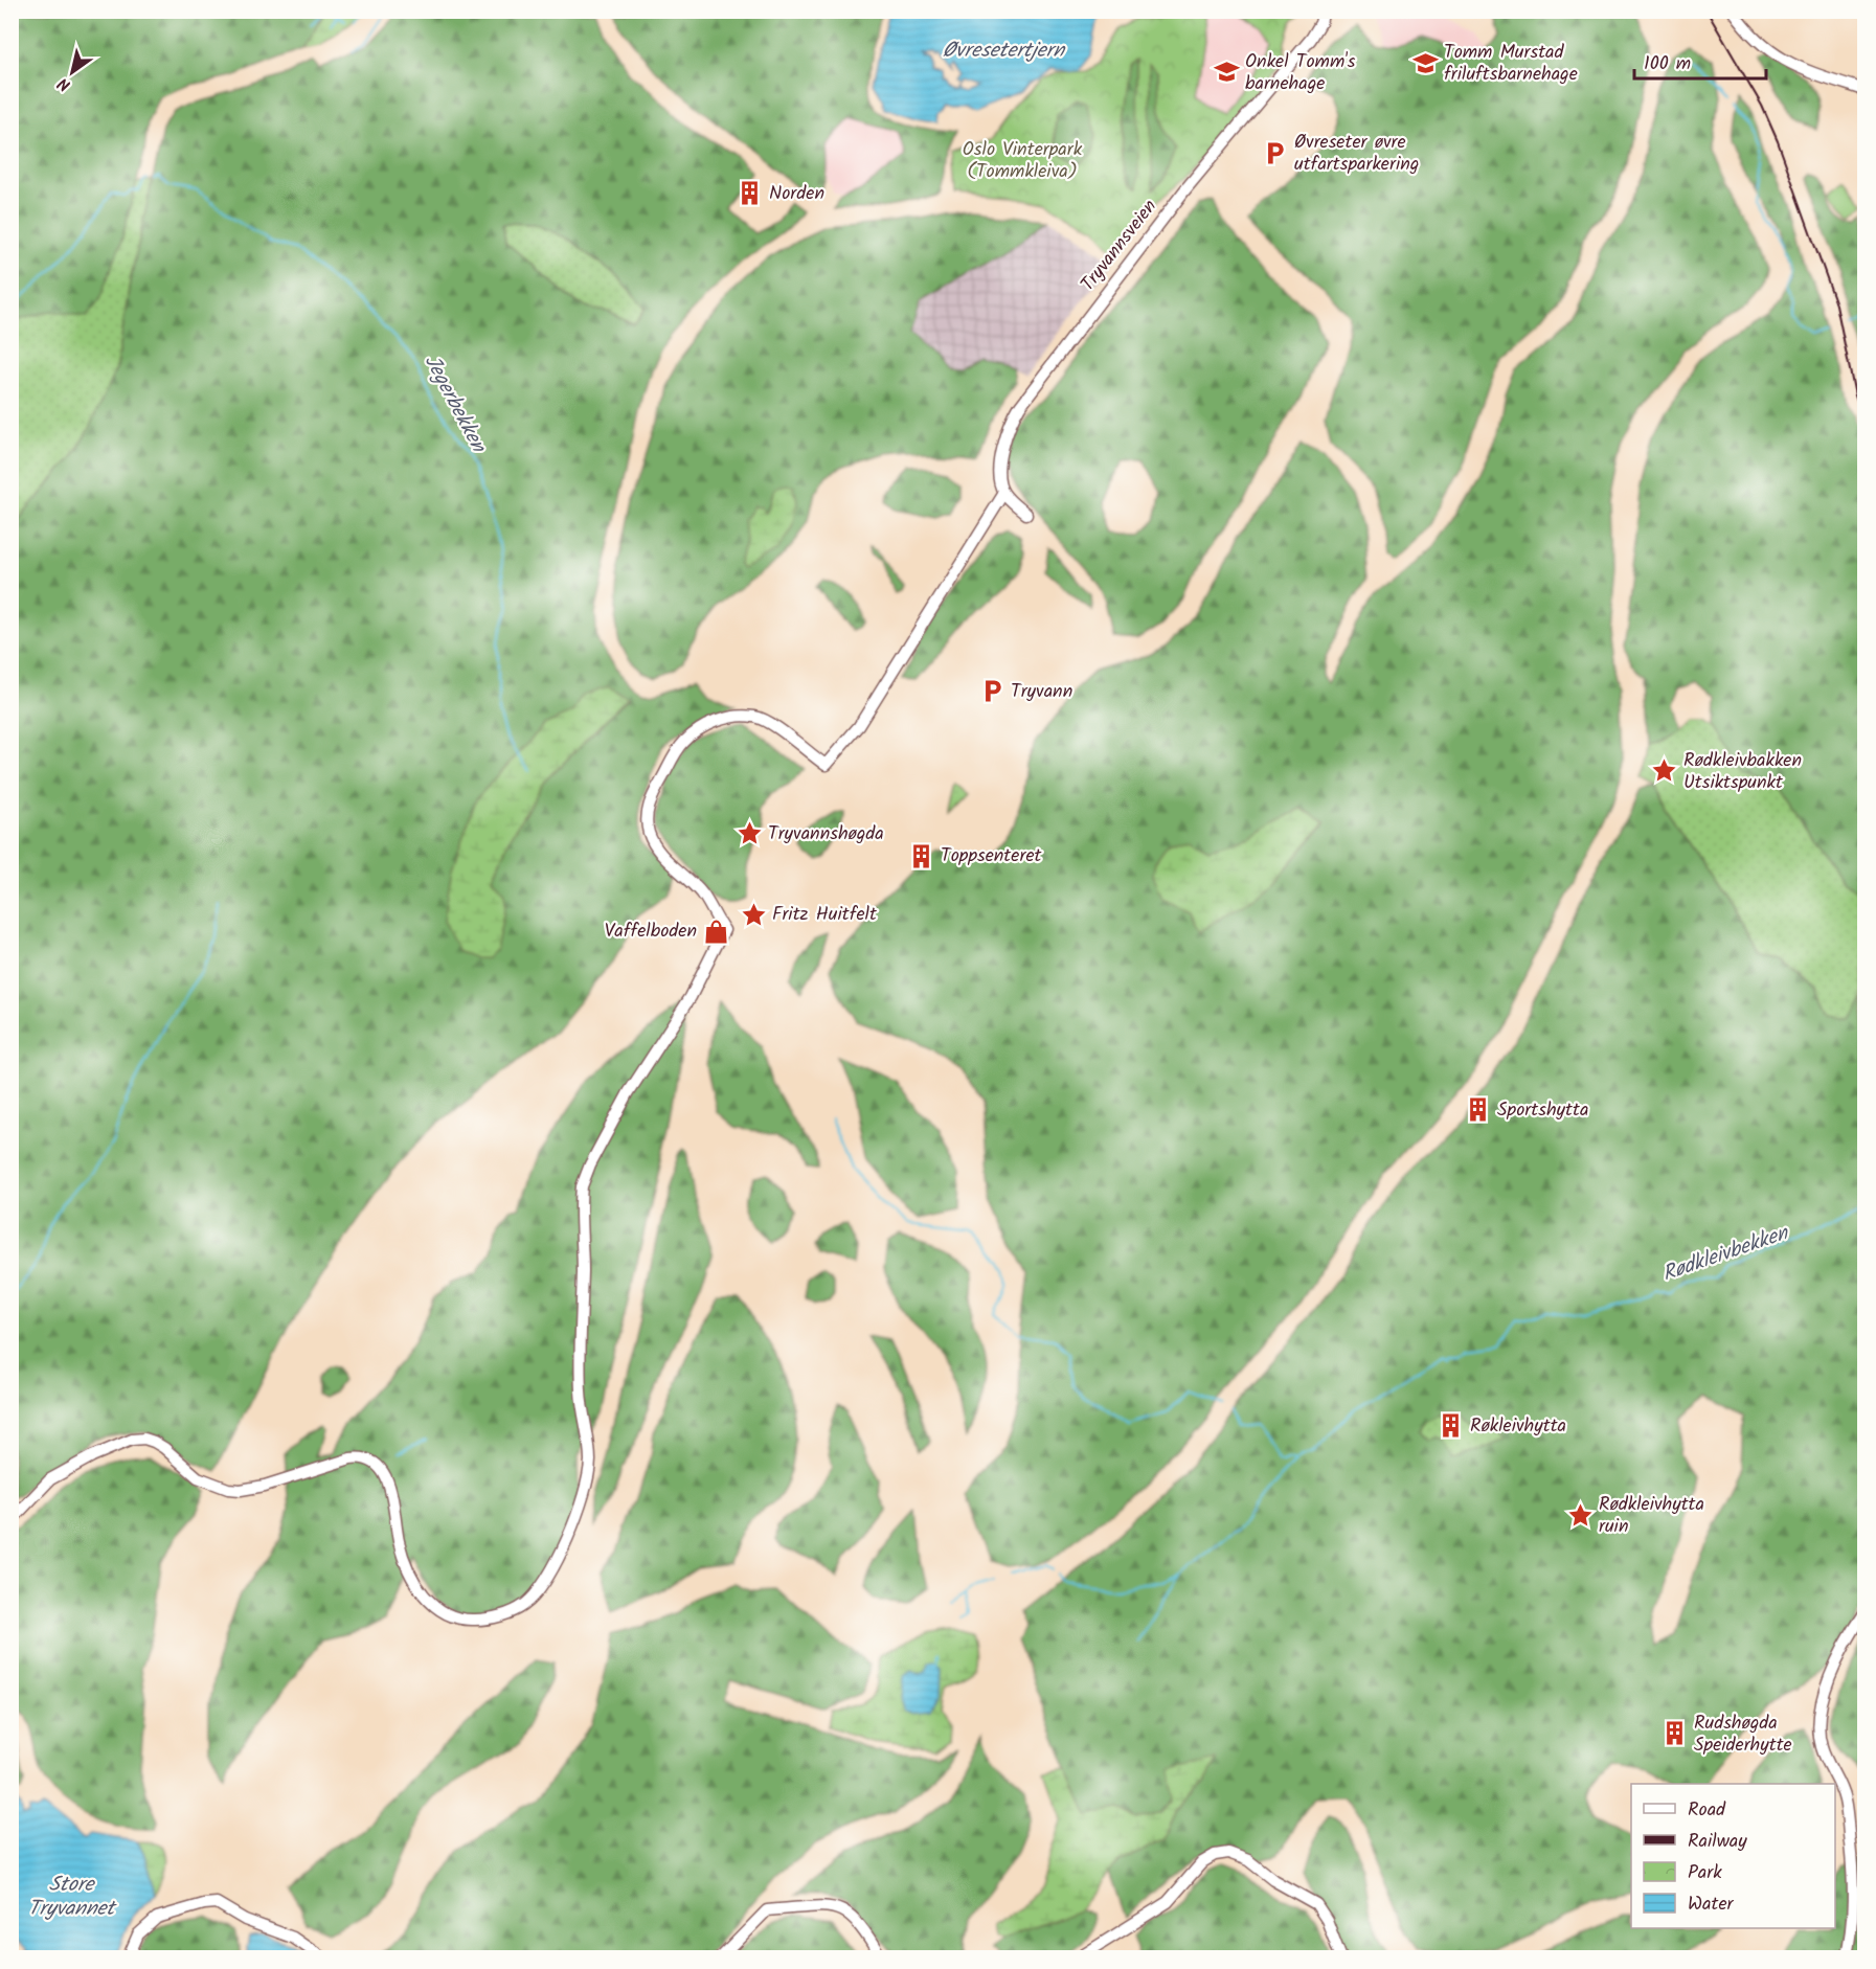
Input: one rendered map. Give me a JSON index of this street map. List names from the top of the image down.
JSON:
{
  "streets": {
    "street": ["Tryvannsveien"]
  },
  "water": [
    "Øvresetertjern",
    "Jegerbekken",
    "Rødkleivbekken",
    "Store Tryvannet"
  ],
  "parks": ["Oslo Vinterpark (Tommkleiva)"],
  "places": {
    "school or university": ["Tomm Murstad friluftsbarnehage", "Onkel Tomm's barnehage"],
    "parking": ["Øvreseter øvre utfartsparkering", "Tryvann"],
    "building": [
      "Norden",
      "Toppsenteret",
      "Sportshytta",
      "Røkleivhytta",
      "Rudshøgda Speiderhytte"
    ],
    "place": [
      "Rødkleivbakken Utsiktspunkt",
      "Tryvannshøgda",
      "Fritz Huitfelt",
      "Rødkleivhytta ruin"
    ],
    "shop": ["Vaffelboden"]
  },
  "legend": [
    "Road",
    "Railway",
    "Park",
    "Water"
  ],
  "scale_bar": "100 m",
  "north": "bottom left"
}
